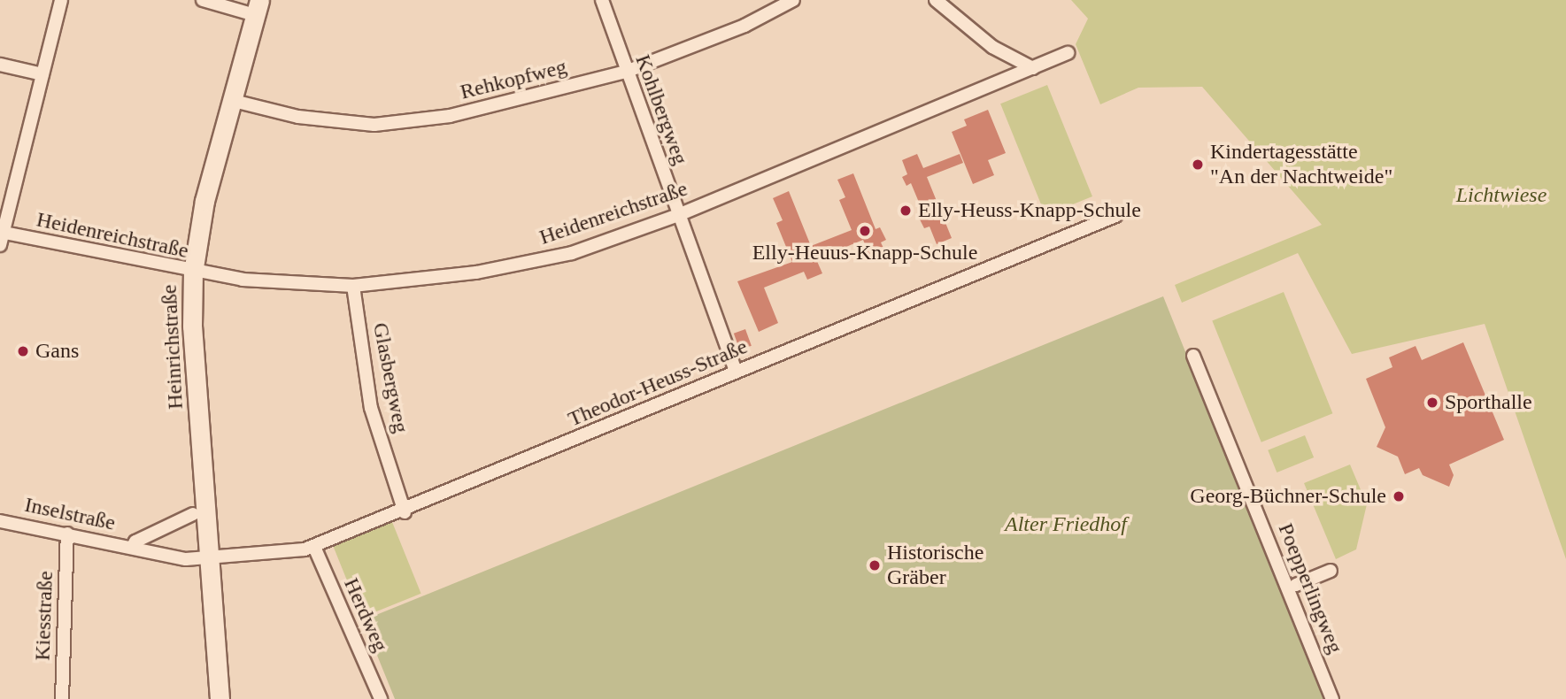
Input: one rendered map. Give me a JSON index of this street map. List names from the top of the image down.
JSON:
{
  "streets": {
    "main road": ["Heinrichstraße"],
    "street": [
      "Rehkopfweg",
      "Kohlbergweg",
      "Heidenreichstraße",
      "Glasbergweg",
      "Theodor-Heuss-Straße",
      "Inselstraße",
      "Poepperlingweg",
      "Herdweg",
      "Kiesstraße"
    ]
  },
  "crossings": [
    ["Rehkopfweg", "Kohlbergweg"],
    ["Rehkopfweg", "Heinrichstraße"],
    ["Kohlbergweg", "Heidenreichstraße"],
    ["Kohlbergweg", "Theodor-Heuss-Straße"],
    ["Heidenreichstraße", "Heinrichstraße"],
    ["Heidenreichstraße", "Glasbergweg"],
    ["Heinrichstraße", "Theodor-Heuss-Straße"],
    ["Heinrichstraße", "Inselstraße"],
    ["Glasbergweg", "Theodor-Heuss-Straße"],
    ["Theodor-Heuss-Straße", "Inselstraße"],
    ["Theodor-Heuss-Straße", "Herdweg"],
    ["Inselstraße", "Kiesstraße"]
  ],
  "parks": ["Lichtwiese", "Alter Friedhof"],
  "places": [
    "Kindertagesstätte \"An der Nachtweide\"",
    "Elly-Heuss-Knapp-Schule",
    "Elly-Heuus-Knapp-Schule",
    "Gans",
    "Sporthalle",
    "Georg-Büchner-Schule",
    "Historische Gräber"
  ]
}
